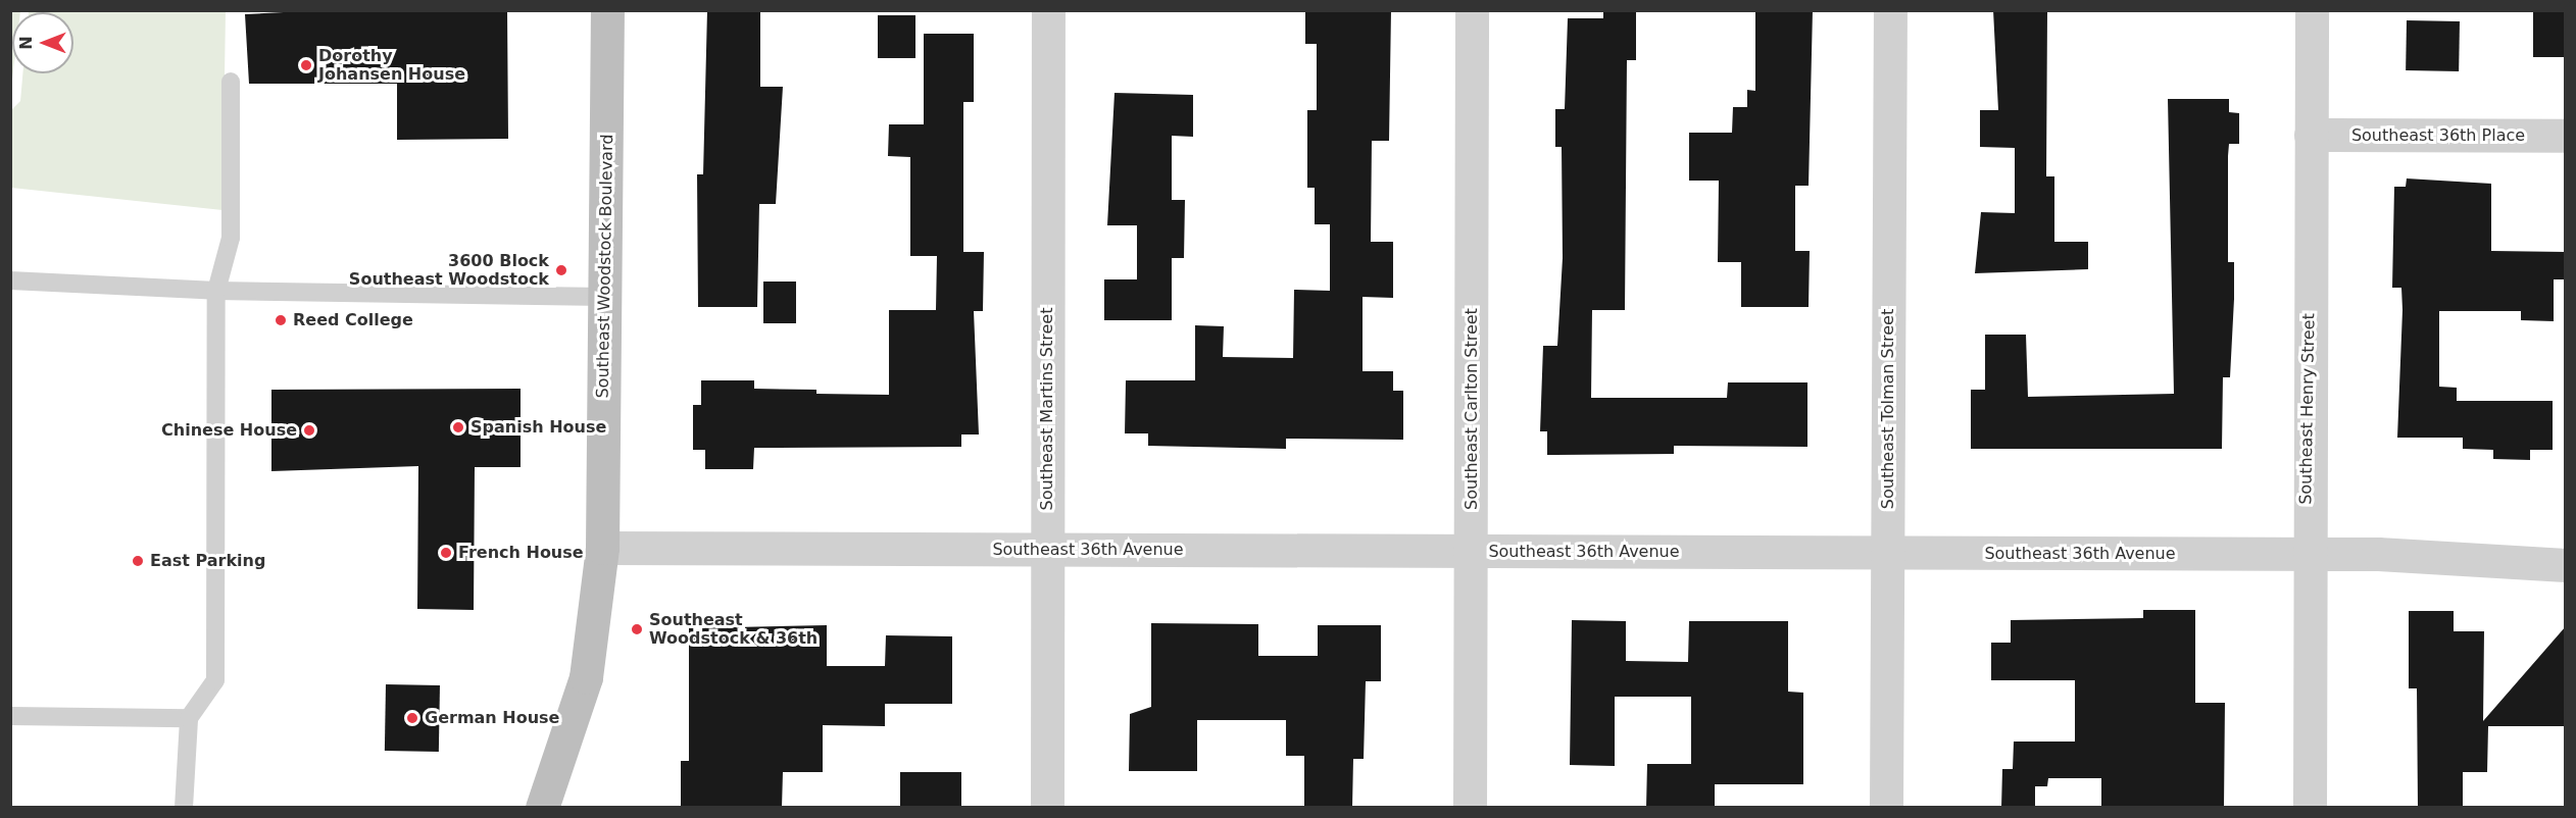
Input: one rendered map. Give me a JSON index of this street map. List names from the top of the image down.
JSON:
{
  "streets": {
    "main road": ["Southeast Woodstock Boulevard"],
    "street": [
      "Southeast 36th Place",
      "Southeast Martins Street",
      "Southeast Carlton Street",
      "Southeast Tolman Street",
      "Southeast Henry Street",
      "Southeast 36th Avenue"
    ]
  },
  "crossings": [
    ["Southeast 36th Place", "Southeast Henry Street"],
    ["Southeast Woodstock Boulevard", "Southeast 36th Avenue"],
    ["Southeast Martins Street", "Southeast 36th Avenue"],
    ["Southeast Carlton Street", "Southeast 36th Avenue"],
    ["Southeast Tolman Street", "Southeast 36th Avenue"],
    ["Southeast Henry Street", "Southeast 36th Avenue"]
  ],
  "places": [
    "Dorothy Johansen House",
    "3600 Block Southeast Woodstock",
    "Reed College",
    "Spanish House",
    "Chinese House",
    "French House",
    "East Parking",
    "Southeast Woodstock & 36th",
    "German House"
  ],
  "north": "left"
}
